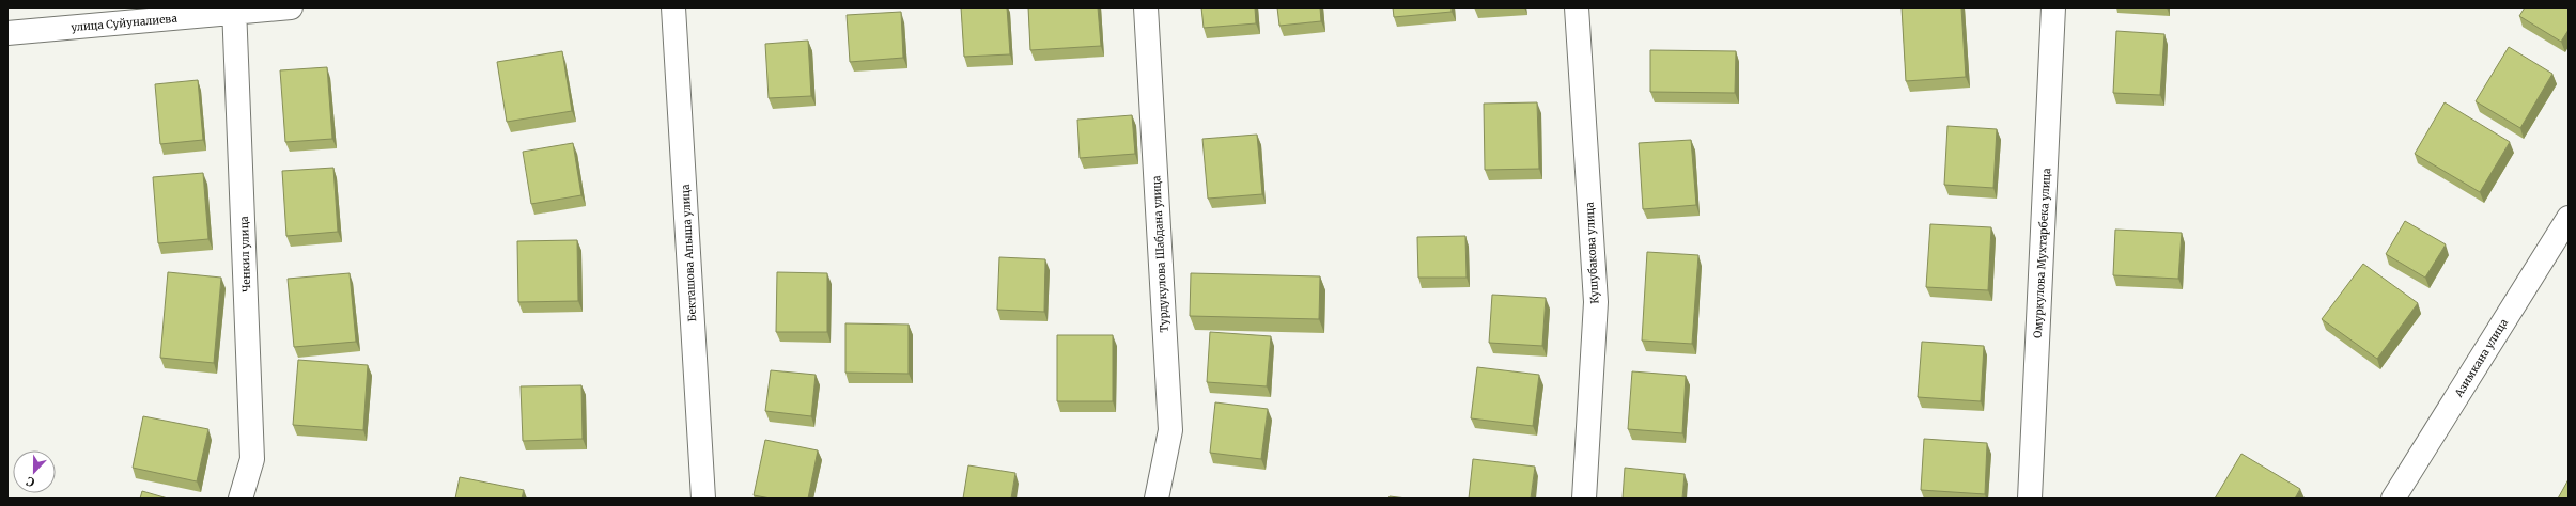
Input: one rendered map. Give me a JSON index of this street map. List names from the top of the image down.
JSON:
{
  "streets": {
    "street": [
      "улица Суйуналиева",
      "Бекташова Апыша улица",
      "Кушубакова улица",
      "Омуркулова Мухтарбека улица",
      "Ченкил улица",
      "Турдукулова Шабдана улица",
      "Азимкана улица"
    ]
  },
  "crossings": [
    ["улица Суйуналиева", "Ченкил улица"]
  ],
  "north": "bottom"
}
